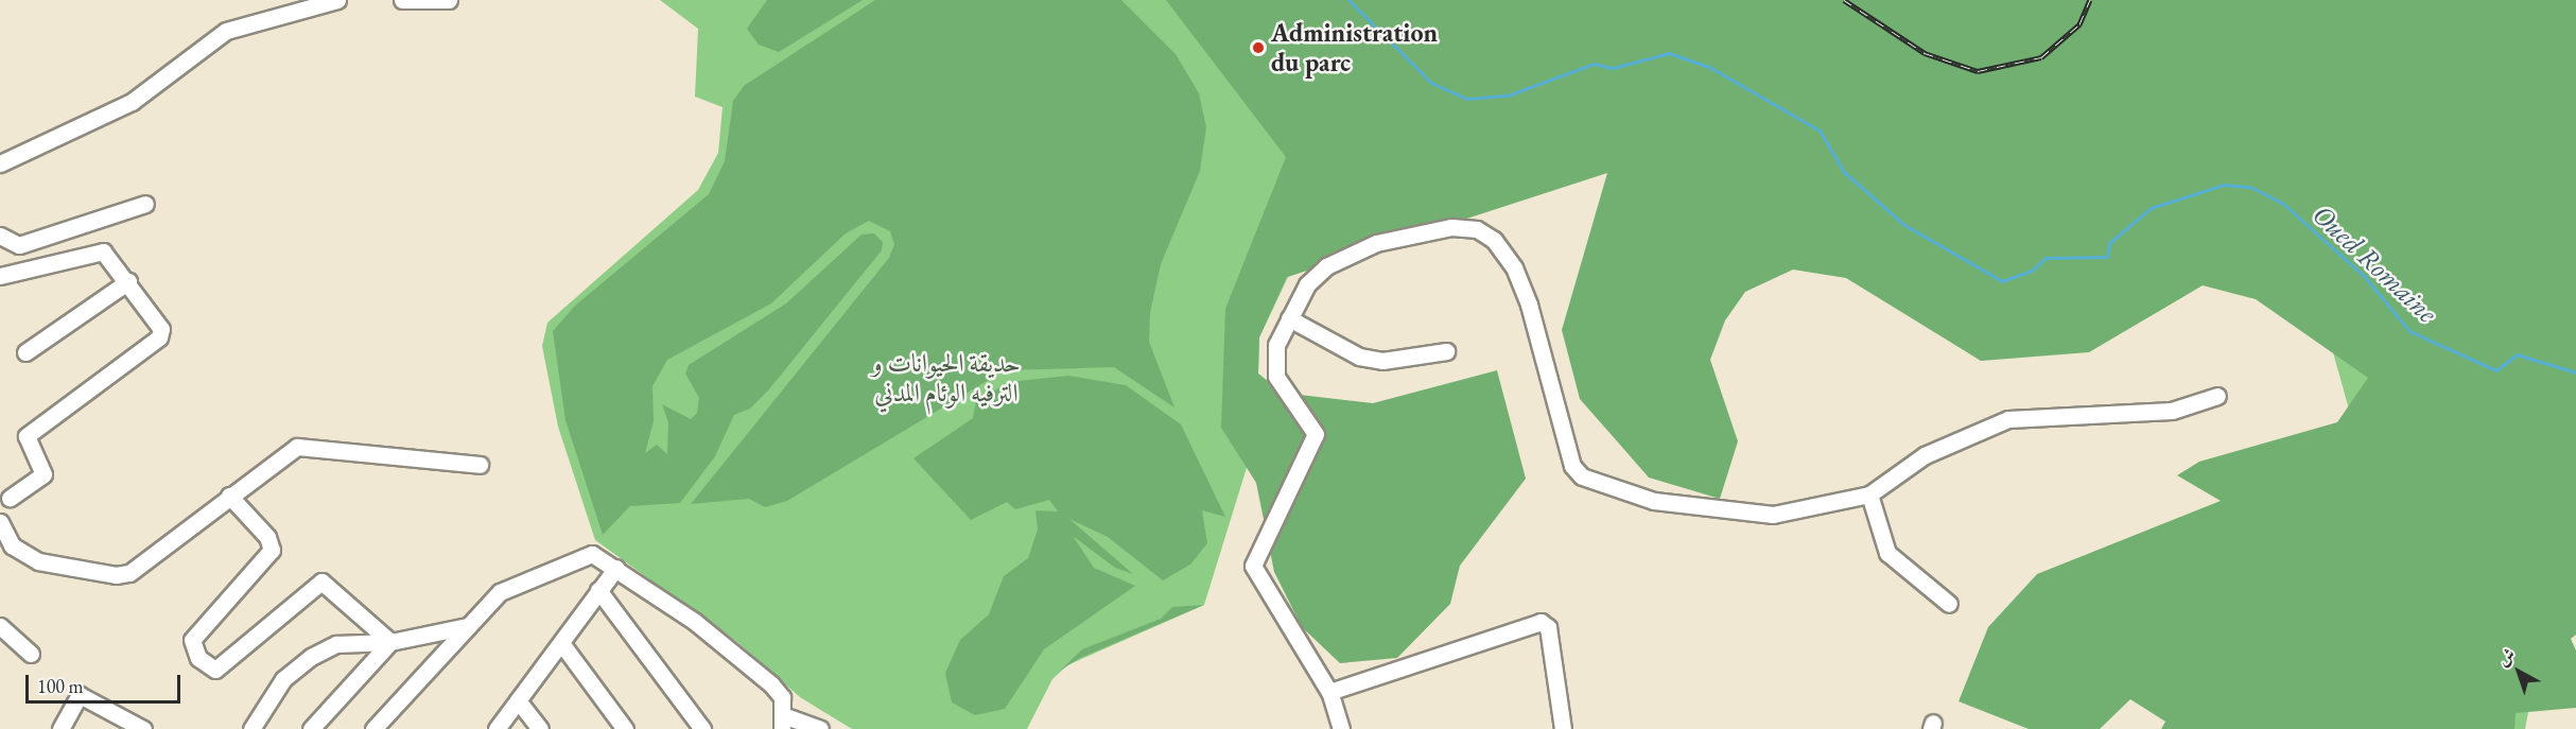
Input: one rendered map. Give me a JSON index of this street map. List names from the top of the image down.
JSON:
{
  "water": ["Oued Romaine"],
  "parks": ["حديقة الحيوانات و الترفيه الوئام المدني"],
  "places": ["Administration du parc"],
  "scale_bar": "100 m",
  "north": "top left"
}
